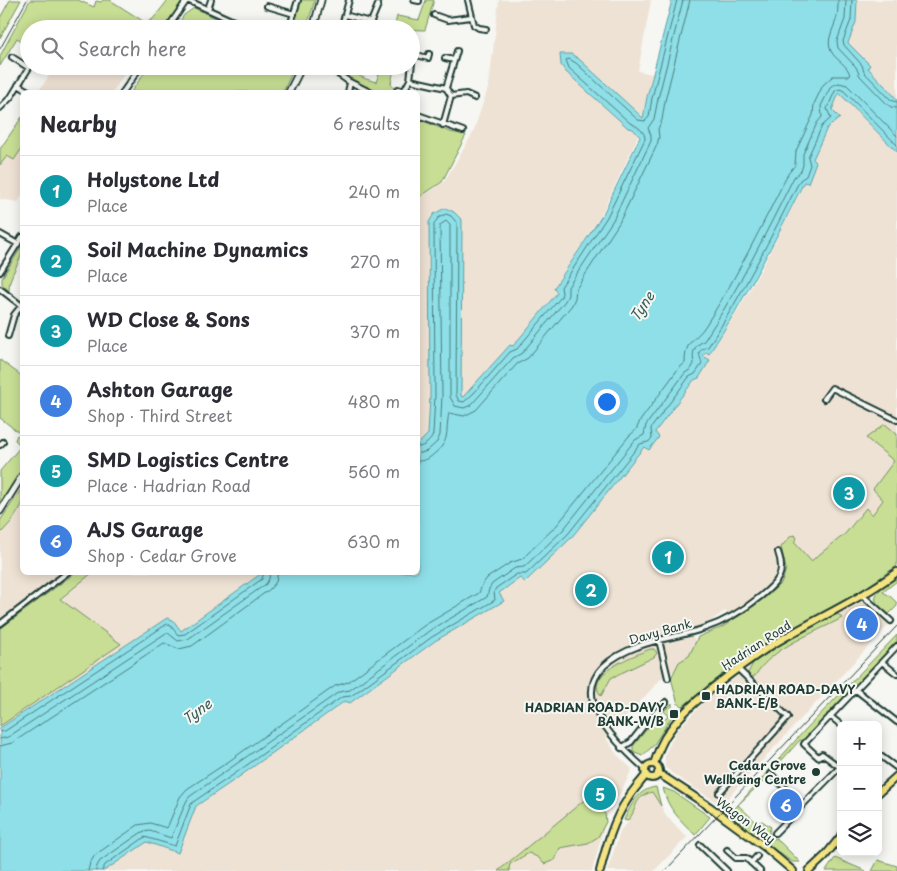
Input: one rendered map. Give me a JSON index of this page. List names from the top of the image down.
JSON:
{
  "streets": {
    "main road": ["Hadrian Road", "Wagon Way"],
    "street": ["Davy Bank"]
  },
  "crossings": [
    ["Davy Bank", "Hadrian Road"],
    ["Davy Bank", "Wagon Way"],
    ["Hadrian Road", "Wagon Way"]
  ],
  "water": ["Tyne"],
  "places": {
    "transit": ["HADRIAN ROAD-DAVY BANK-E/B", "HADRIAN ROAD-DAVY BANK-W/B"],
    "other": ["Cedar Grove Wellbeing Centre"]
  },
  "page": {
    "search": "Search here",
    "heading": ["Nearby", "6 results"],
    "list": [
      {
        "mark": "1",
        "name": "Holystone Ltd",
        "note": "Place",
        "value": "240 m"
      },
      {
        "mark": "2",
        "name": "Soil Machine Dynamics",
        "note": "Place",
        "value": "270 m"
      },
      {
        "mark": "3",
        "name": "WD Close & Sons",
        "note": "Place",
        "value": "370 m"
      },
      {
        "mark": "4",
        "name": "Ashton Garage",
        "note": "Shop · Third Street",
        "value": "480 m"
      },
      {
        "mark": "5",
        "name": "SMD Logistics Centre",
        "note": "Place · Hadrian Road",
        "value": "560 m"
      },
      {
        "mark": "6",
        "name": "AJS Garage",
        "note": "Shop · Cedar Grove",
        "value": "630 m"
      }
    ],
    "pins": [
      "3",
      "1",
      "2",
      "4",
      "5",
      "6"
    ],
    "map_buttons": ["+", "−"]
  }
}
